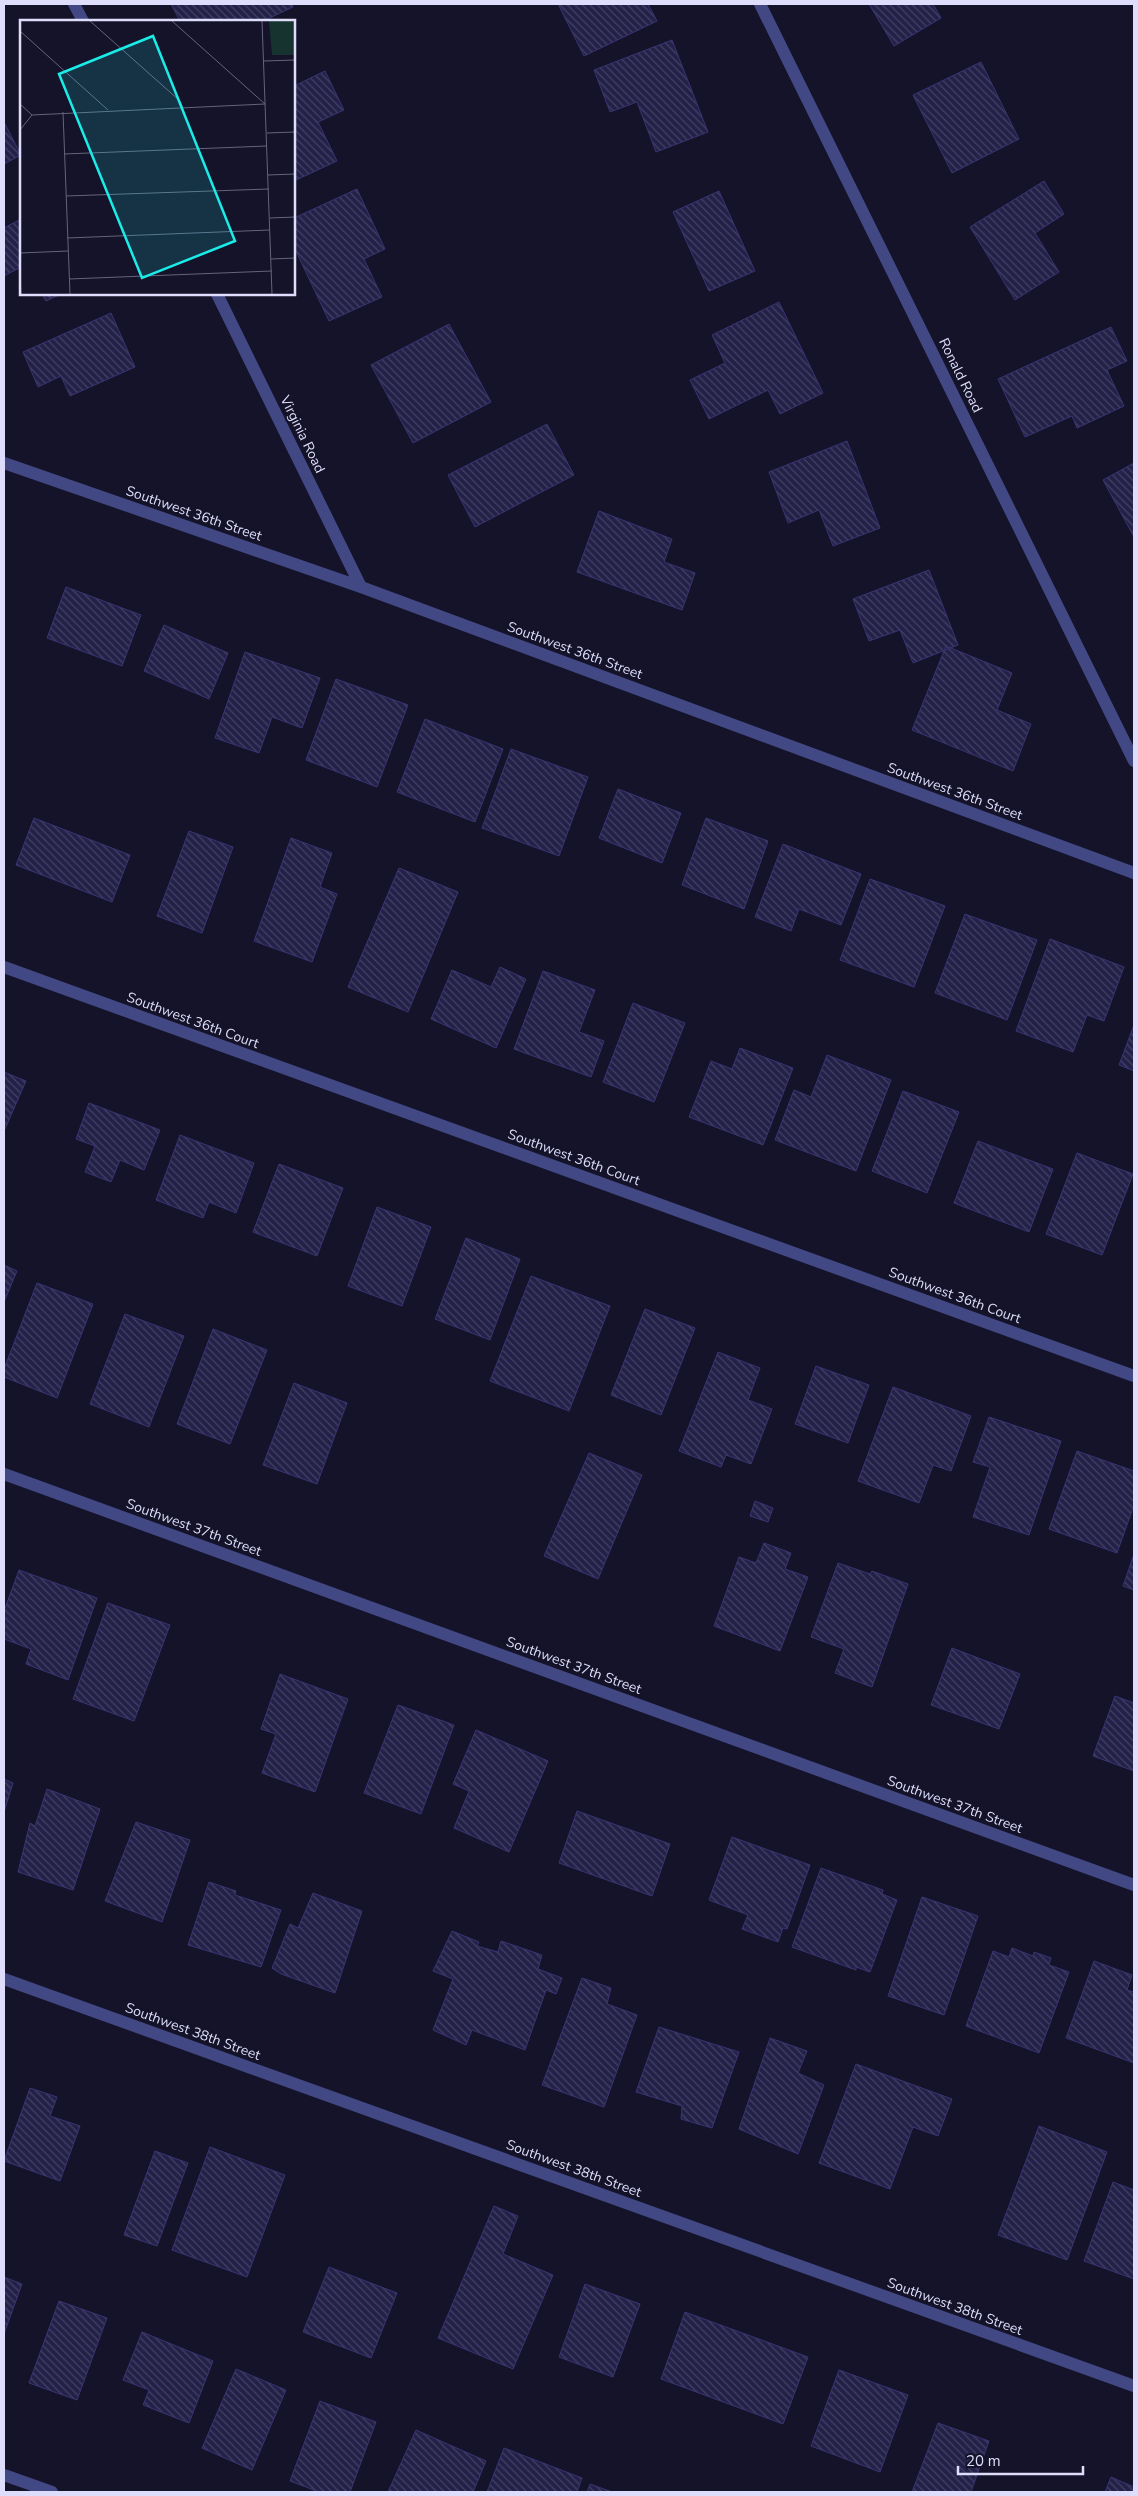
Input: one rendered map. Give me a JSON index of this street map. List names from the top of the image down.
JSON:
{
  "streets": {
    "street": [
      "Ronald Road",
      "Virginia Road",
      "Southwest 36th Street",
      "Southwest 36th Court",
      "Southwest 37th Street",
      "Southwest 38th Street"
    ]
  },
  "crossings": [
    ["Virginia Road", "Southwest 36th Street"]
  ],
  "scale_bar": "20 m"
}
